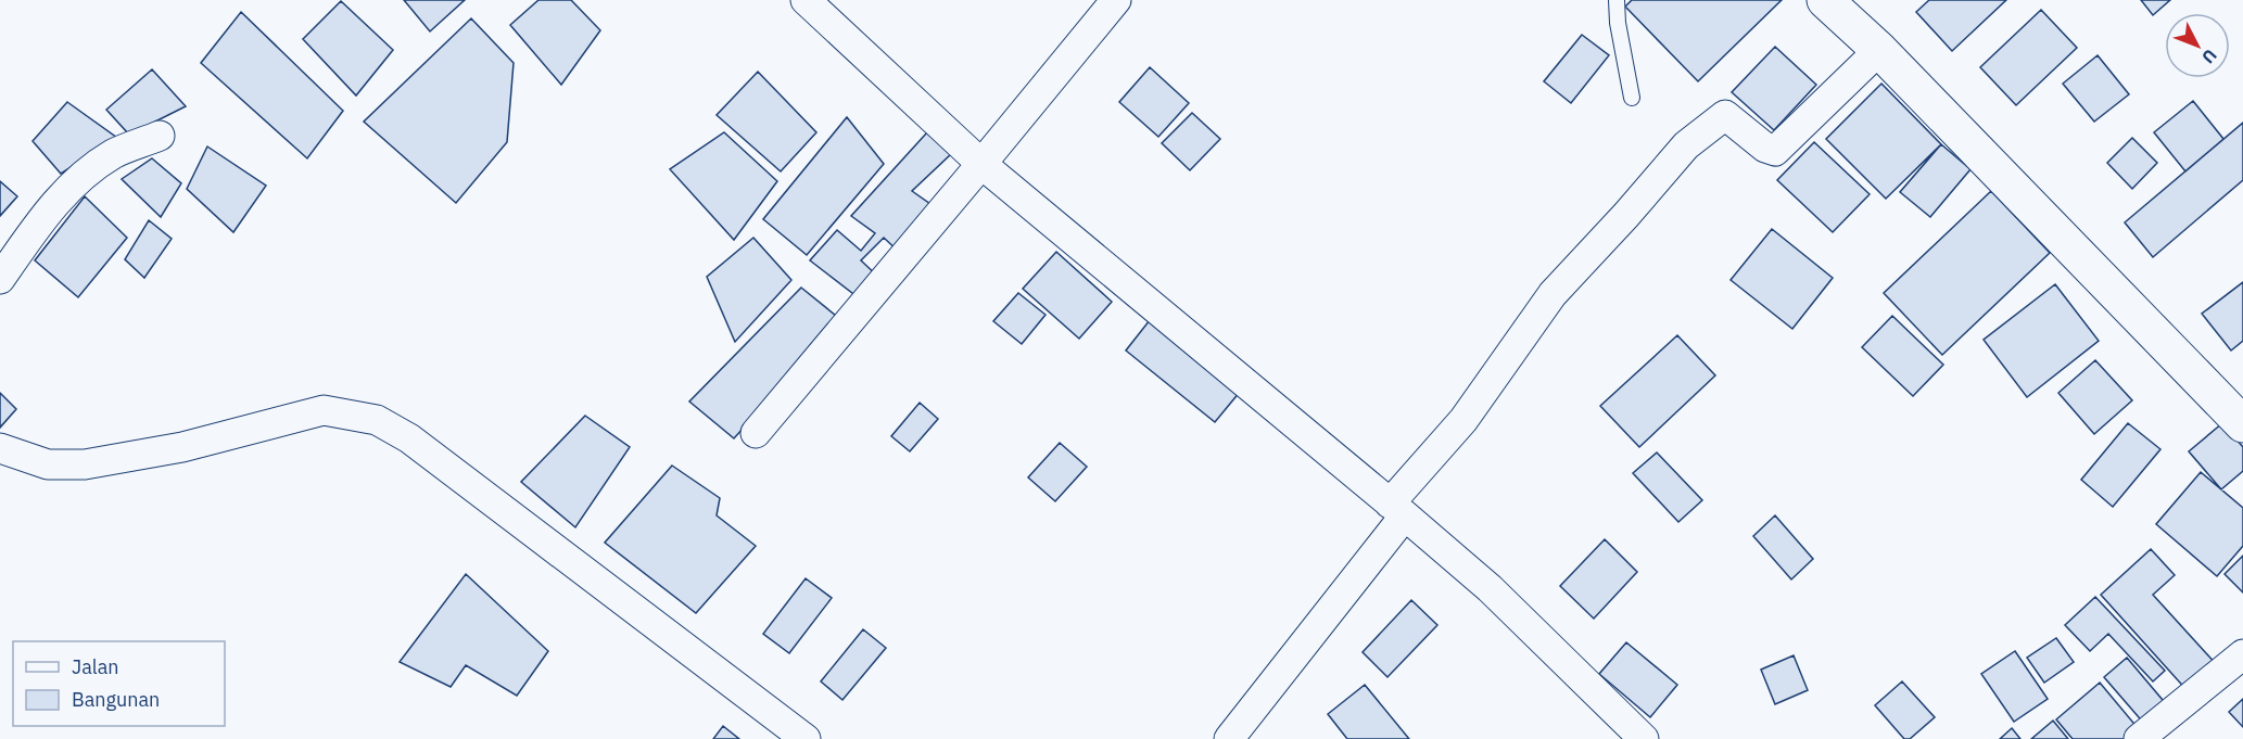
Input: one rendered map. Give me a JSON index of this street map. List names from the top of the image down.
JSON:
{
  "legend": ["Jalan", "Bangunan"],
  "north": "bottom right"
}
